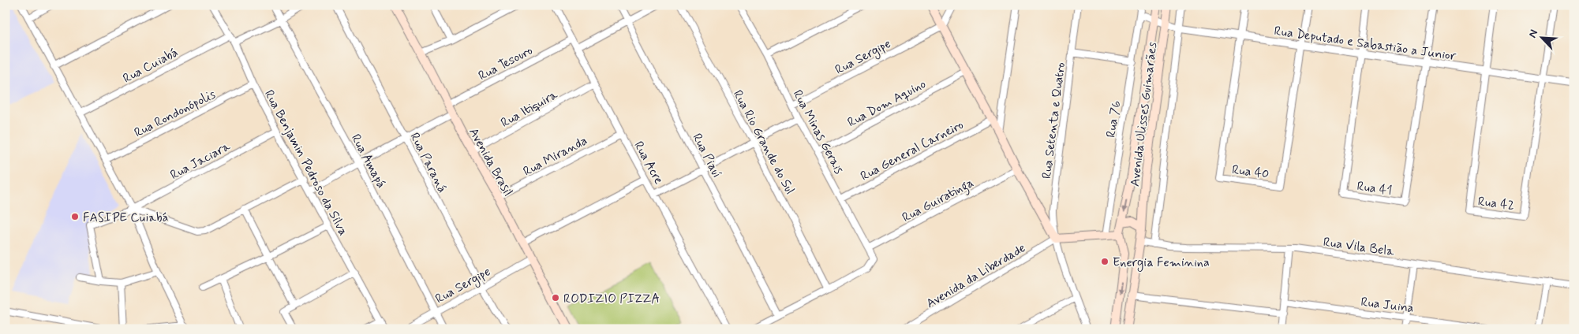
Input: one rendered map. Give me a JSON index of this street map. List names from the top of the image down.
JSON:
{
  "streets": {
    "main road": ["Avenida Ulisses Guimarães", "Avenida Brasil"],
    "street": [
      "Rua Deputado e Sabastião a Junior",
      "Rua Sergipe",
      "Rua Tesouro",
      "Rua Cuiabá",
      "Rua Dom Aquino",
      "Rua Itiquira",
      "Rua Rondonópolis",
      "Rua 76",
      "Rua Setenta e Quatro",
      "Rua Minas Gerais",
      "Rua Rio Grande do Sul",
      "Rua General Carneiro",
      "Rua Miranda",
      "Rua Piauí",
      "Rua Jaciara",
      "Rua Amapá",
      "Rua Benjamin Pedroso da Silva",
      "Rua Paraná",
      "Rua Acre",
      "Rua 40",
      "Rua 41",
      "Rua Guiratinga",
      "Rua 42",
      "Rua Vila Bela",
      "Avenida da Liberdade",
      "Rua Juina"
    ]
  },
  "crossings": [
    ["Rua Deputado e Sabastião a Junior", "Avenida Ulisses Guimarães"],
    ["Rua Deputado e Sabastião a Junior", "Rua 40"],
    ["Rua Deputado e Sabastião a Junior", "Rua 41"],
    ["Rua Deputado e Sabastião a Junior", "Rua 42"],
    ["Rua Sergipe", "Rua Minas Gerais"],
    ["Rua Sergipe", "Rua Amapá"],
    ["Rua Sergipe", "Avenida Brasil"],
    ["Rua Sergipe", "Rua Paraná"],
    ["Rua Tesouro", "Avenida Brasil"],
    ["Rua Tesouro", "Rua Acre"],
    ["Rua Cuiabá", "Rua Benjamin Pedroso da Silva"],
    ["Rua Dom Aquino", "Rua Minas Gerais"],
    ["Rua Itiquira", "Avenida Brasil"],
    ["Rua Itiquira", "Rua Acre"],
    ["Rua Rondonópolis", "Rua Benjamin Pedroso da Silva"],
    ["Avenida Ulisses Guimarães", "Rua Vila Bela"],
    ["Rua Setenta e Quatro", "Avenida da Liberdade"],
    ["Rua Minas Gerais", "Rua Rio Grande do Sul"],
    ["Rua Minas Gerais", "Rua General Carneiro"],
    ["Rua Minas Gerais", "Rua Guiratinga"],
    ["Rua Miranda", "Avenida Brasil"],
    ["Rua Miranda", "Rua Acre"],
    ["Rua Jaciara", "Rua Benjamin Pedroso da Silva"]
  ],
  "places": ["FASIPE Cuiabá", "Energia Feminina", "RODIZIO PIZZA"],
  "north": "top left"
}
